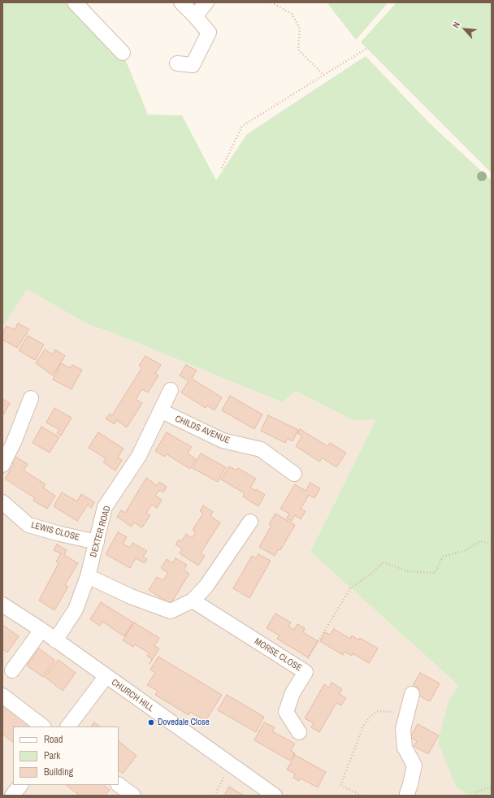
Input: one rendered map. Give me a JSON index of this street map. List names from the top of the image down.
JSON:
{
  "streets": {
    "street": [
      "CHILDS AVENUE",
      "LEWIS CLOSE",
      "DEXTER ROAD",
      "MORSE CLOSE",
      "CHURCH HILL"
    ]
  },
  "crossings": [
    ["CHILDS AVENUE", "DEXTER ROAD"],
    ["LEWIS CLOSE", "DEXTER ROAD"],
    ["DEXTER ROAD", "CHURCH HILL"]
  ],
  "places": ["Dovedale Close"],
  "legend": ["Road", "Park", "Building"],
  "north": "top left"
}
